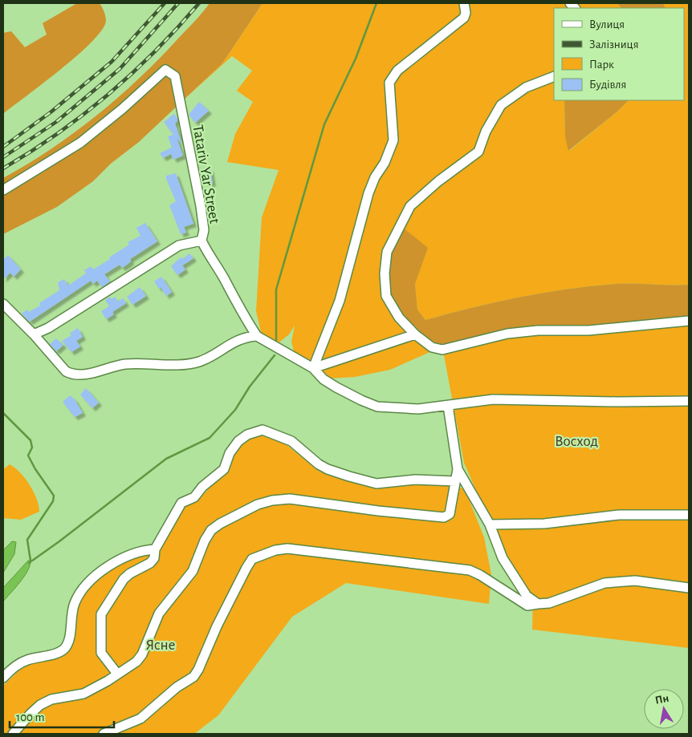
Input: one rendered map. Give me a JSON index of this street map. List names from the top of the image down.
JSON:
{
  "streets": {
    "street": ["Tatariv Yar Street"]
  },
  "parks": ["Восход", "Ясне"],
  "legend": [
    "Вулиця",
    "Залізниця",
    "Парк",
    "Будівля"
  ],
  "scale_bar": "100 m",
  "north": "top"
}
